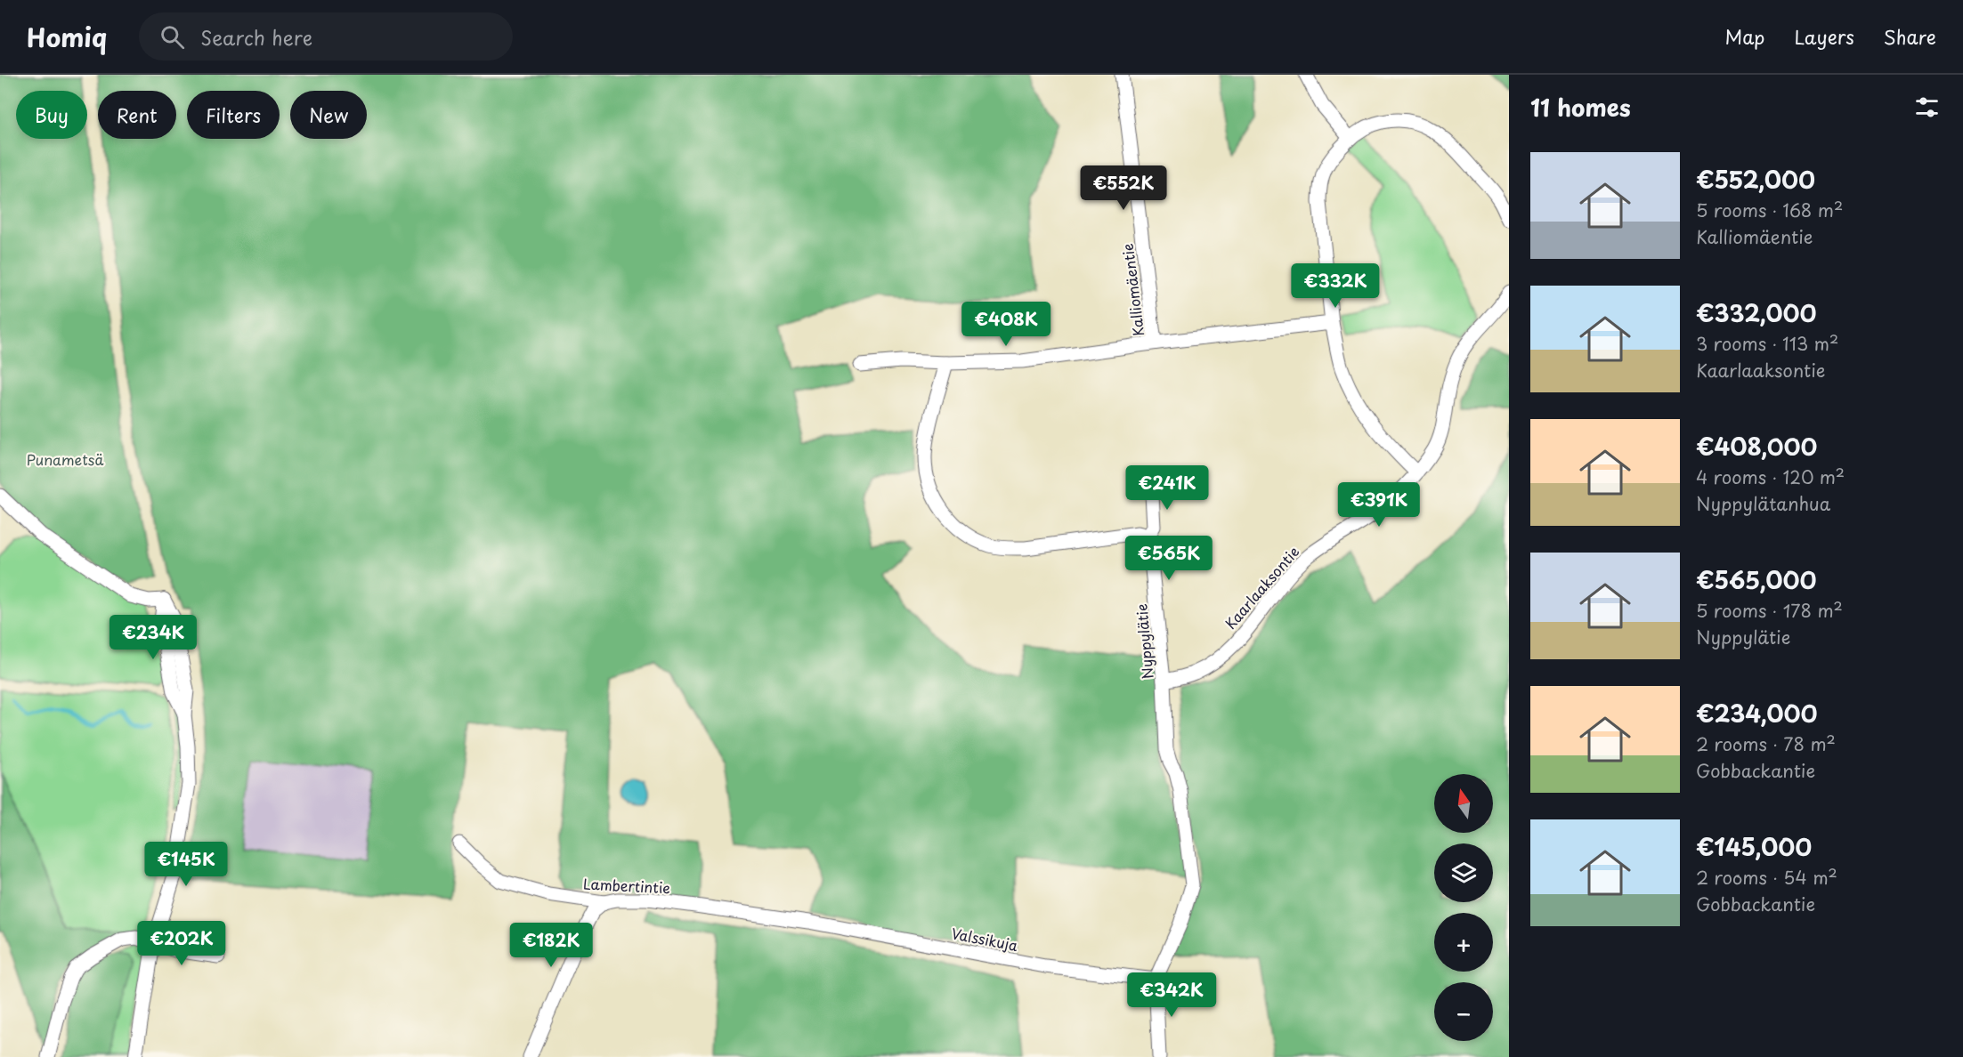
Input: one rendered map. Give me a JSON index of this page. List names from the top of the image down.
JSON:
{
  "streets": {
    "street": [
      "Kalliomäentie",
      "Kaarlaaksontie",
      "Nyppylätie",
      "Lambertintie",
      "Valssikuja"
    ]
  },
  "crossings": [
    ["Kaarlaaksontie", "Nyppylätie"],
    ["Nyppylätie", "Valssikuja"],
    ["Lambertintie", "Valssikuja"]
  ],
  "parks": ["Punametsä"],
  "north": "top",
  "page": {
    "header": "Homiq",
    "search": "Search here",
    "nav": ["Map", "Layers", "Share"],
    "heading": "11 homes",
    "chip": [
      "Buy",
      "Rent",
      "Filters",
      "New"
    ],
    "list": [
      {
        "name": "€552,000",
        "note": "5 rooms · 168 m² · Kalliomäentie"
      },
      {
        "name": "€332,000",
        "note": "3 rooms · 113 m² · Kaarlaaksontie"
      },
      {
        "name": "€408,000",
        "note": "4 rooms · 120 m² · Nyppylätanhua"
      },
      {
        "name": "€565,000",
        "note": "5 rooms · 178 m² · Nyppylätie"
      },
      {
        "name": "€234,000",
        "note": "2 rooms · 78 m² · Gobbackantie"
      },
      {
        "name": "€145,000",
        "note": "2 rooms · 54 m² · Gobbackantie"
      }
    ],
    "price": [
      "€552K",
      "€332K",
      "€408K",
      "€241K",
      "€391K",
      "€565K",
      "€234K",
      "€145K",
      "€202K",
      "€182K",
      "€342K"
    ],
    "map_buttons": ["+", "−"]
  }
}
